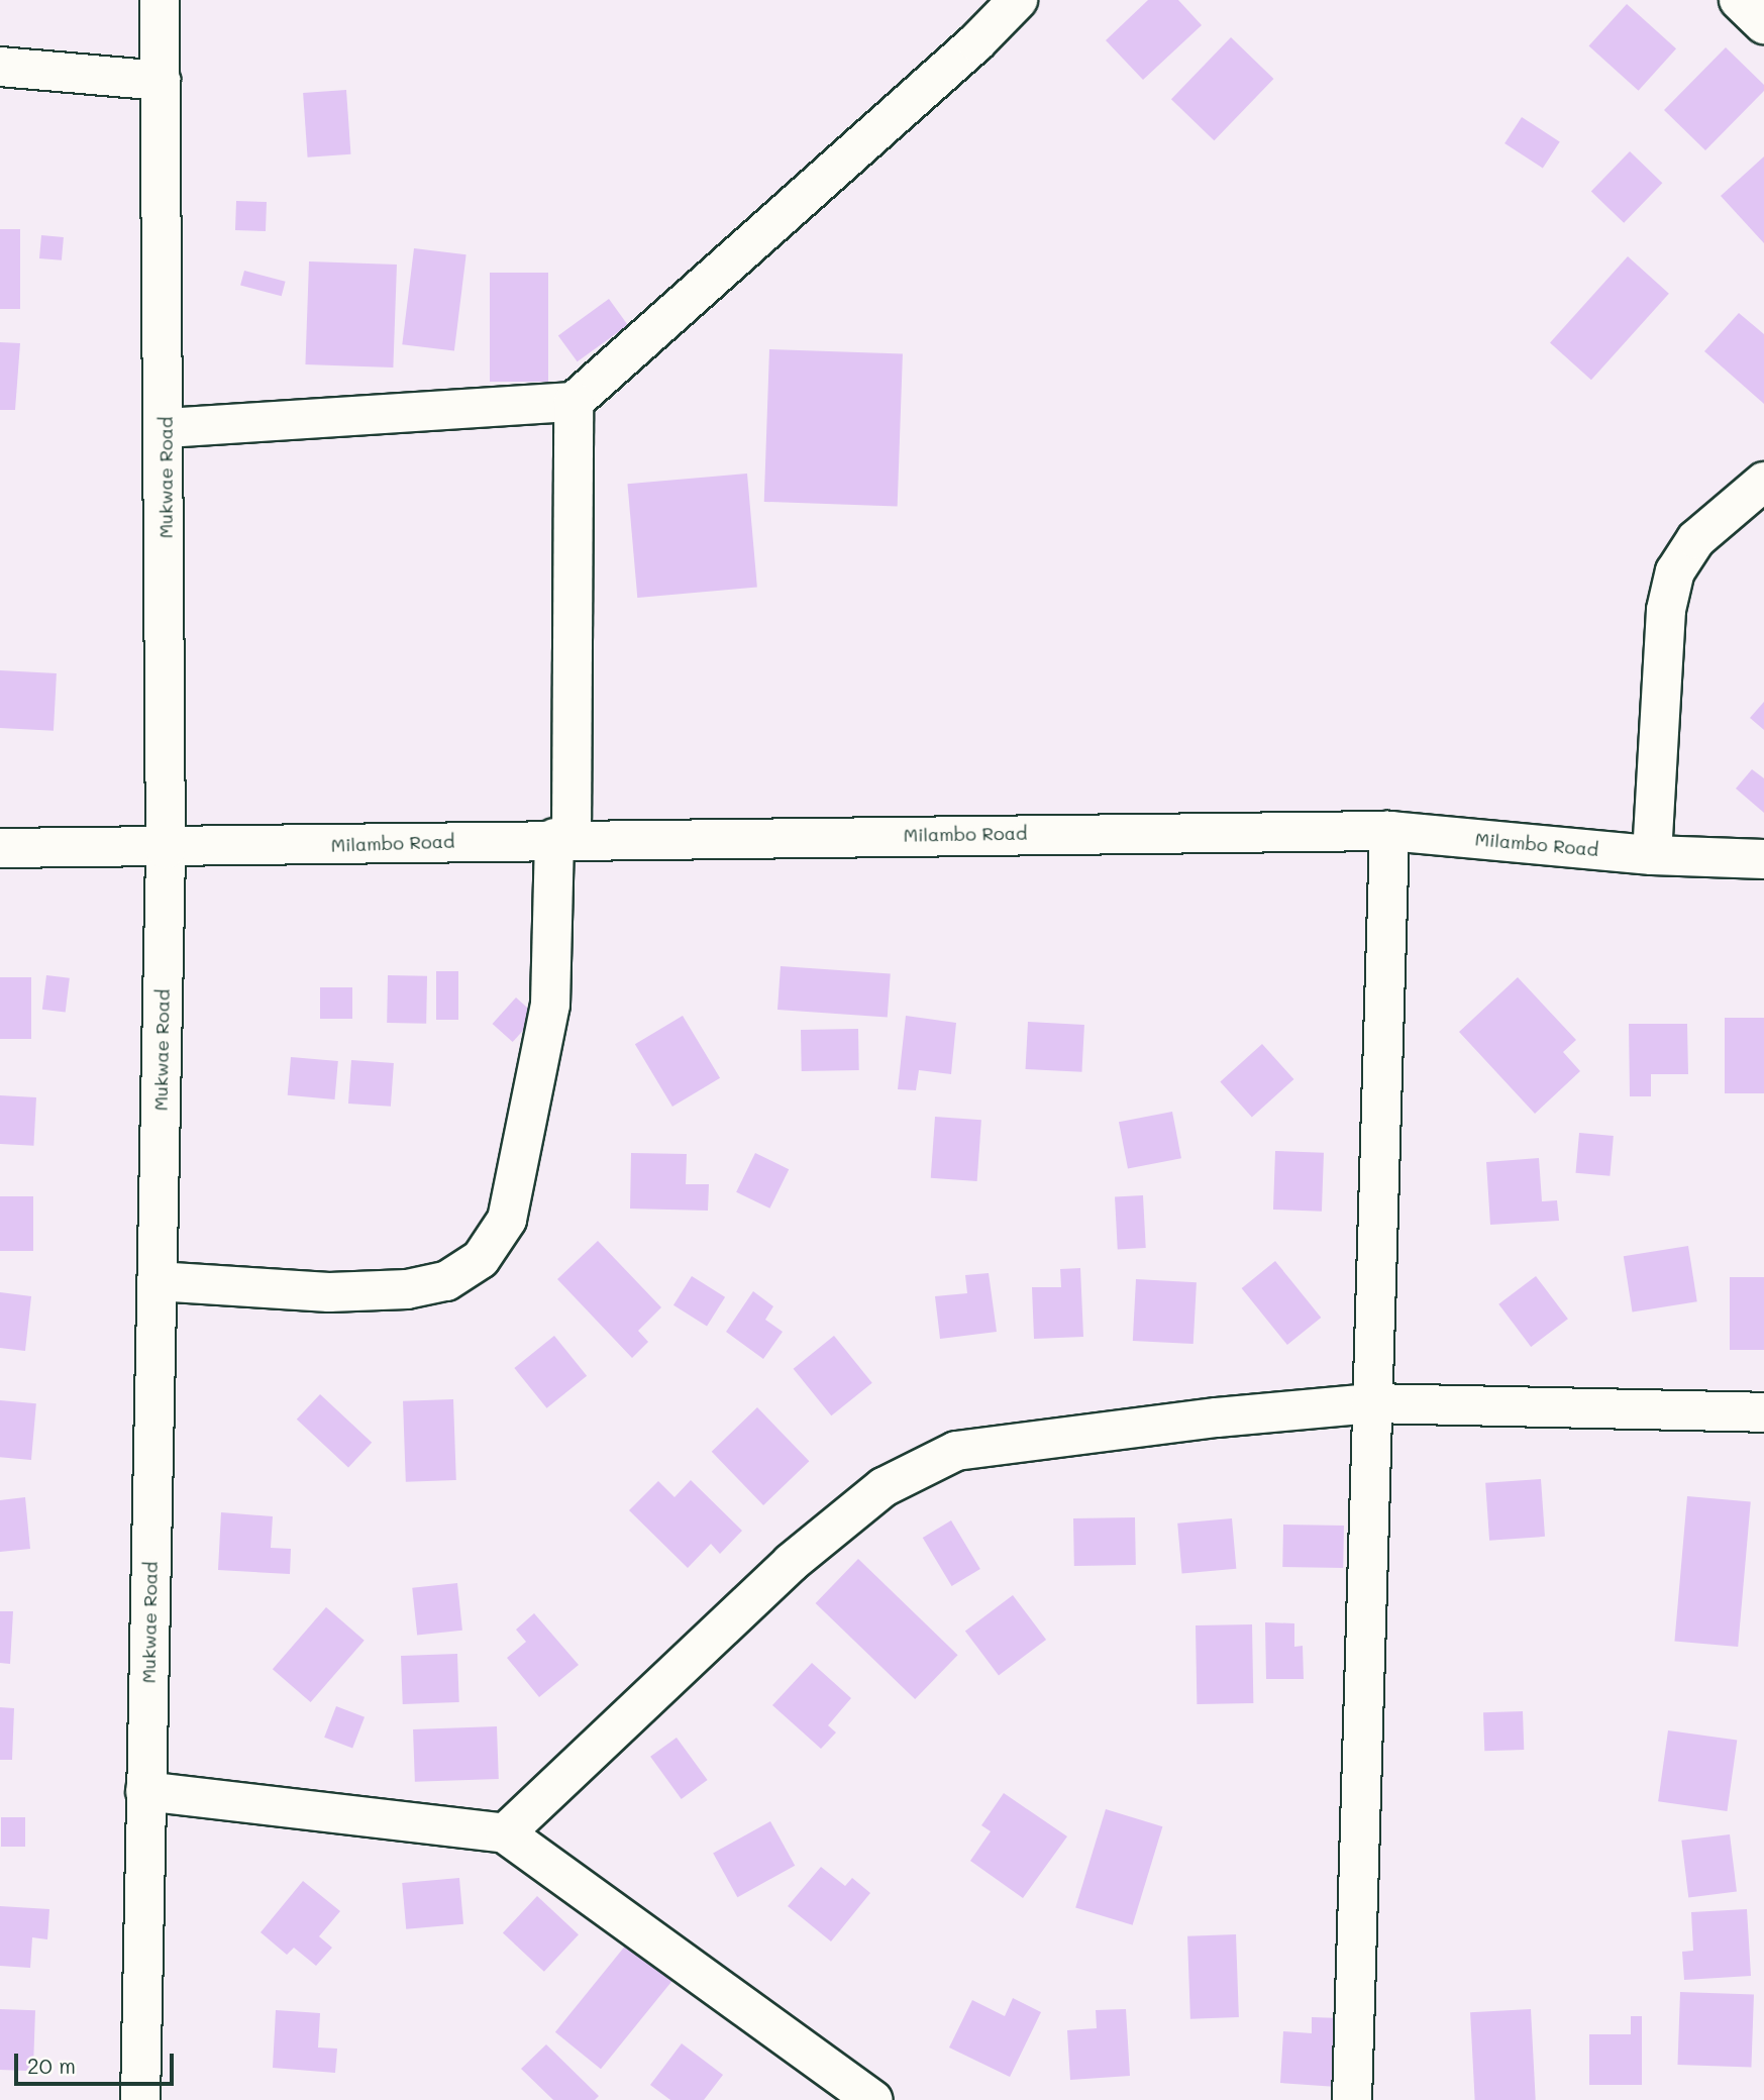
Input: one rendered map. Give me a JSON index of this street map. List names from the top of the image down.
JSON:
{
  "streets": {
    "street": ["Mukwae Road", "Milambo Road"]
  },
  "crossings": [
    ["Mukwae Road", "Milambo Road"]
  ],
  "scale_bar": "20 m"
}
